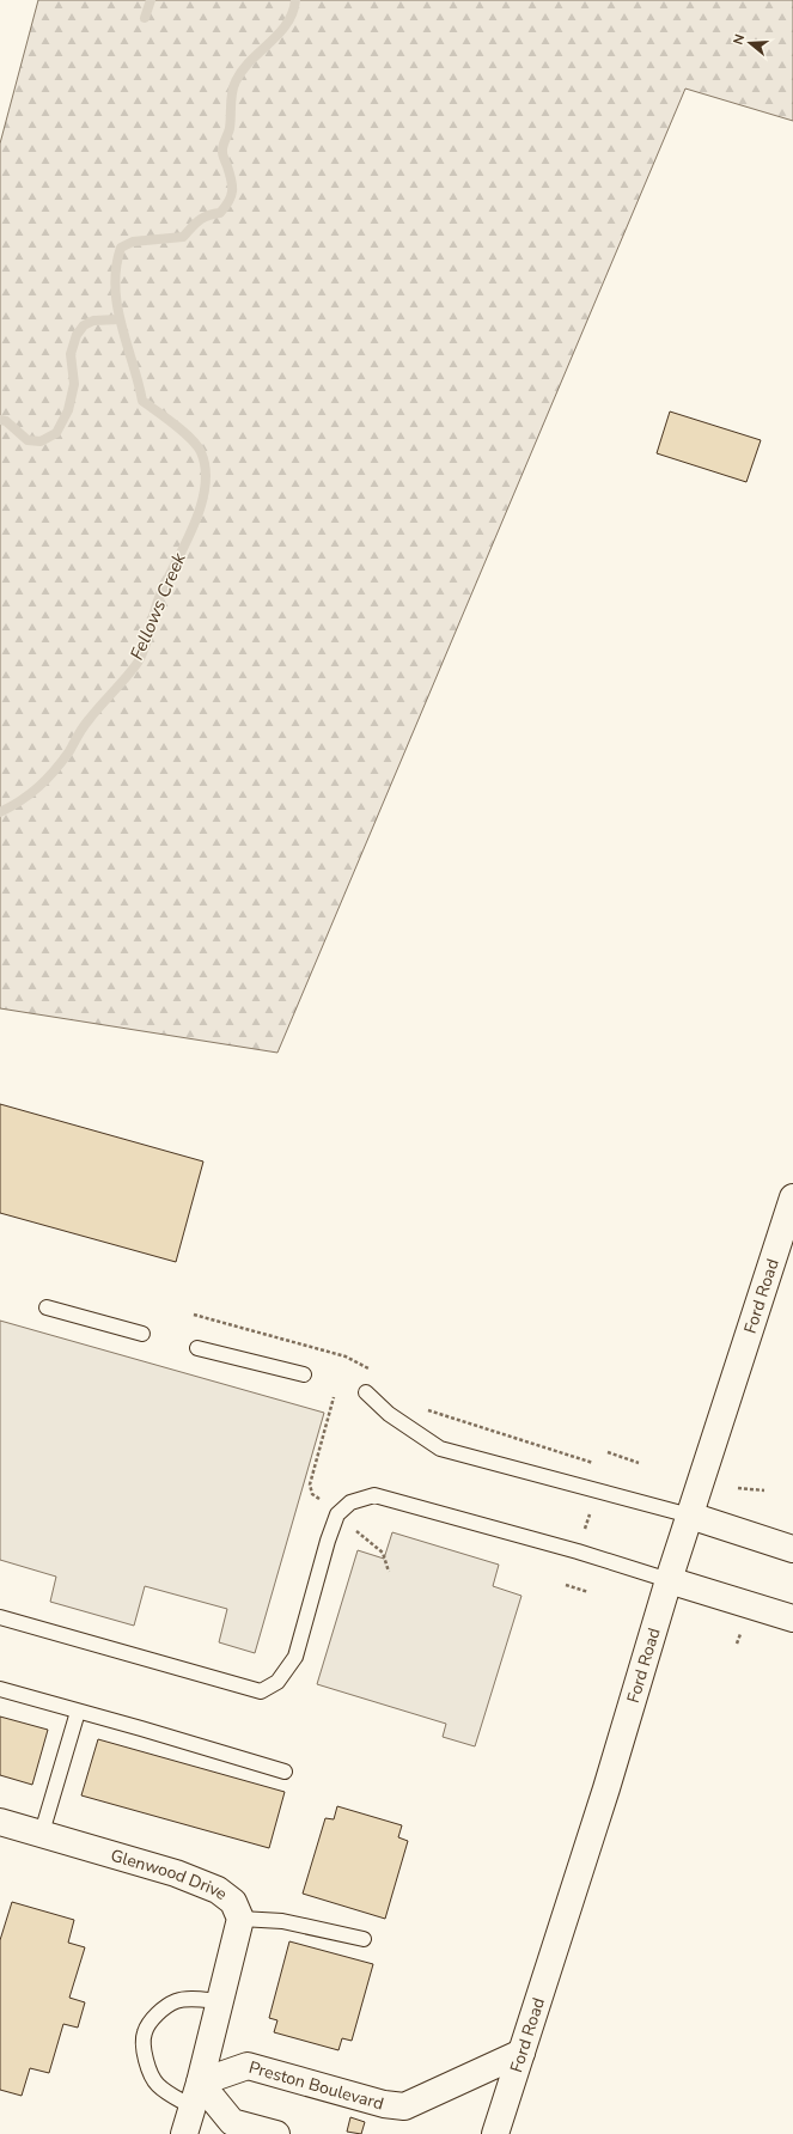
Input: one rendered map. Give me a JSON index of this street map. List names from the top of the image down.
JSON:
{
  "streets": {
    "street": ["Ford Road", "Glenwood Drive", "Preston Boulevard"]
  },
  "crossings": [
    ["Ford Road", "Preston Boulevard"],
    ["Glenwood Drive", "Preston Boulevard"]
  ],
  "water": ["Fellows Creek"],
  "north": "left"
}
